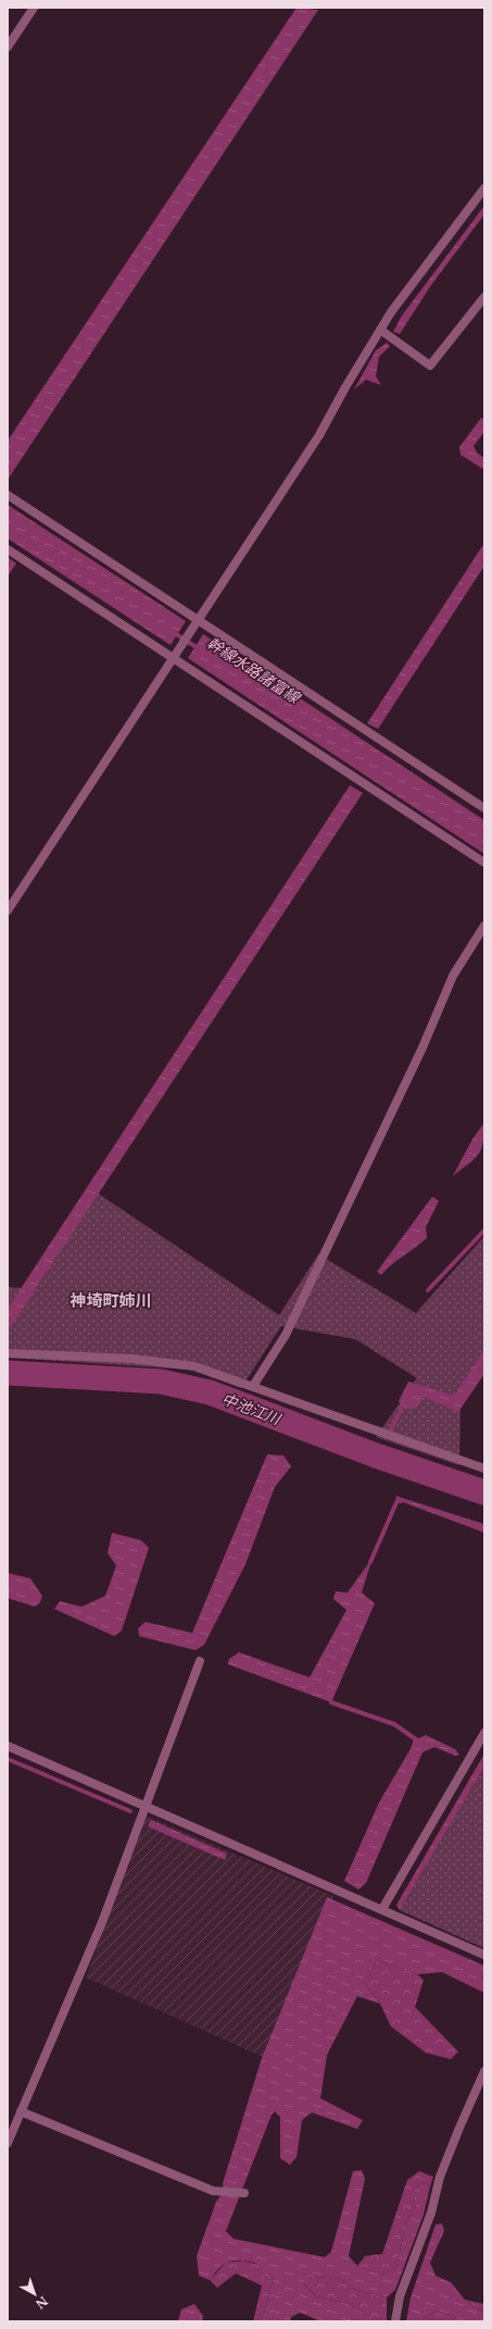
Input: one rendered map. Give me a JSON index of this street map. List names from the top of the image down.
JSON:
{
  "districts": ["神埼町姉川"],
  "water": ["幹線水路諸富線", "中池江川"],
  "north": "bottom right"
}
